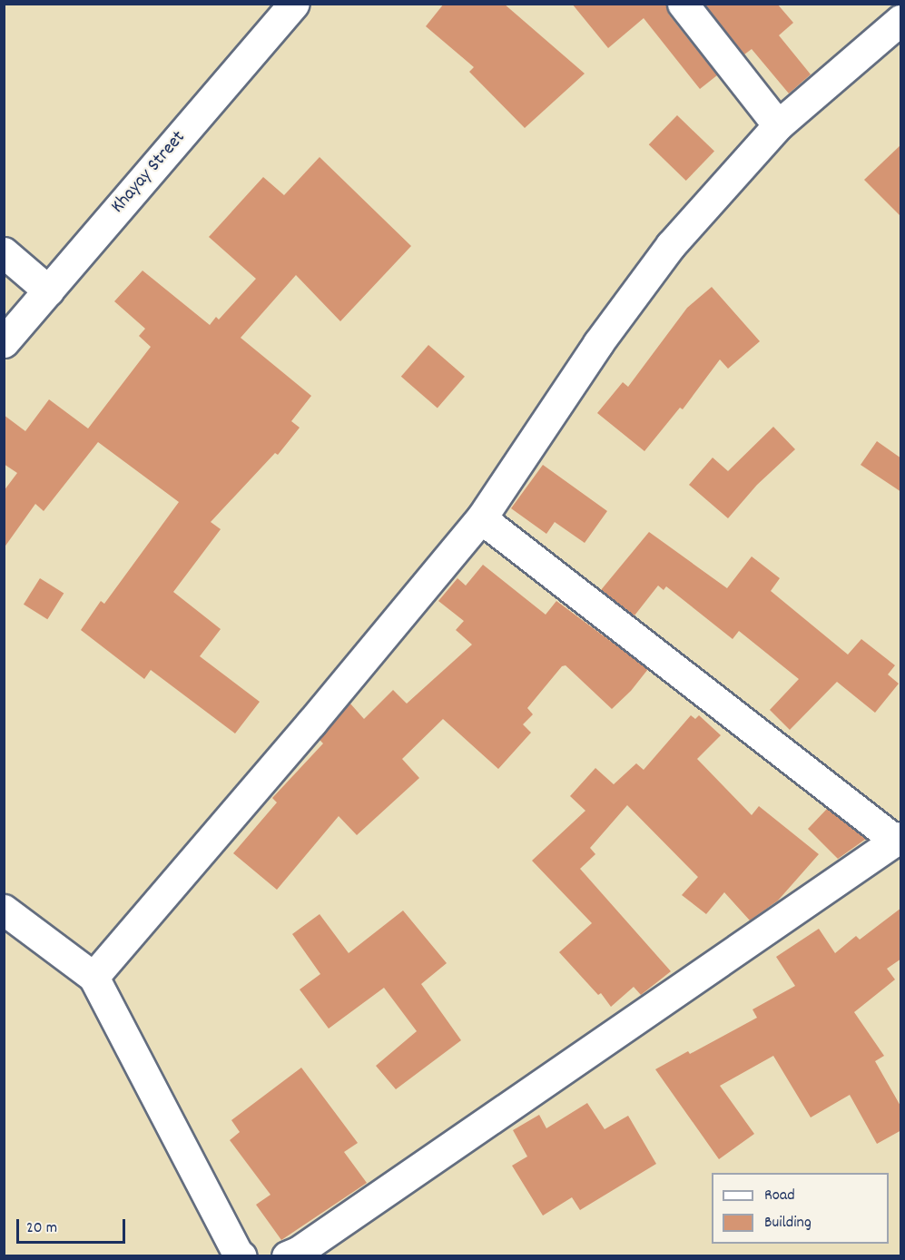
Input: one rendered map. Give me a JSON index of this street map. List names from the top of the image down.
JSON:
{
  "streets": {
    "street": ["Khayay Street"]
  },
  "legend": ["Road", "Building"],
  "scale_bar": "20 m"
}
